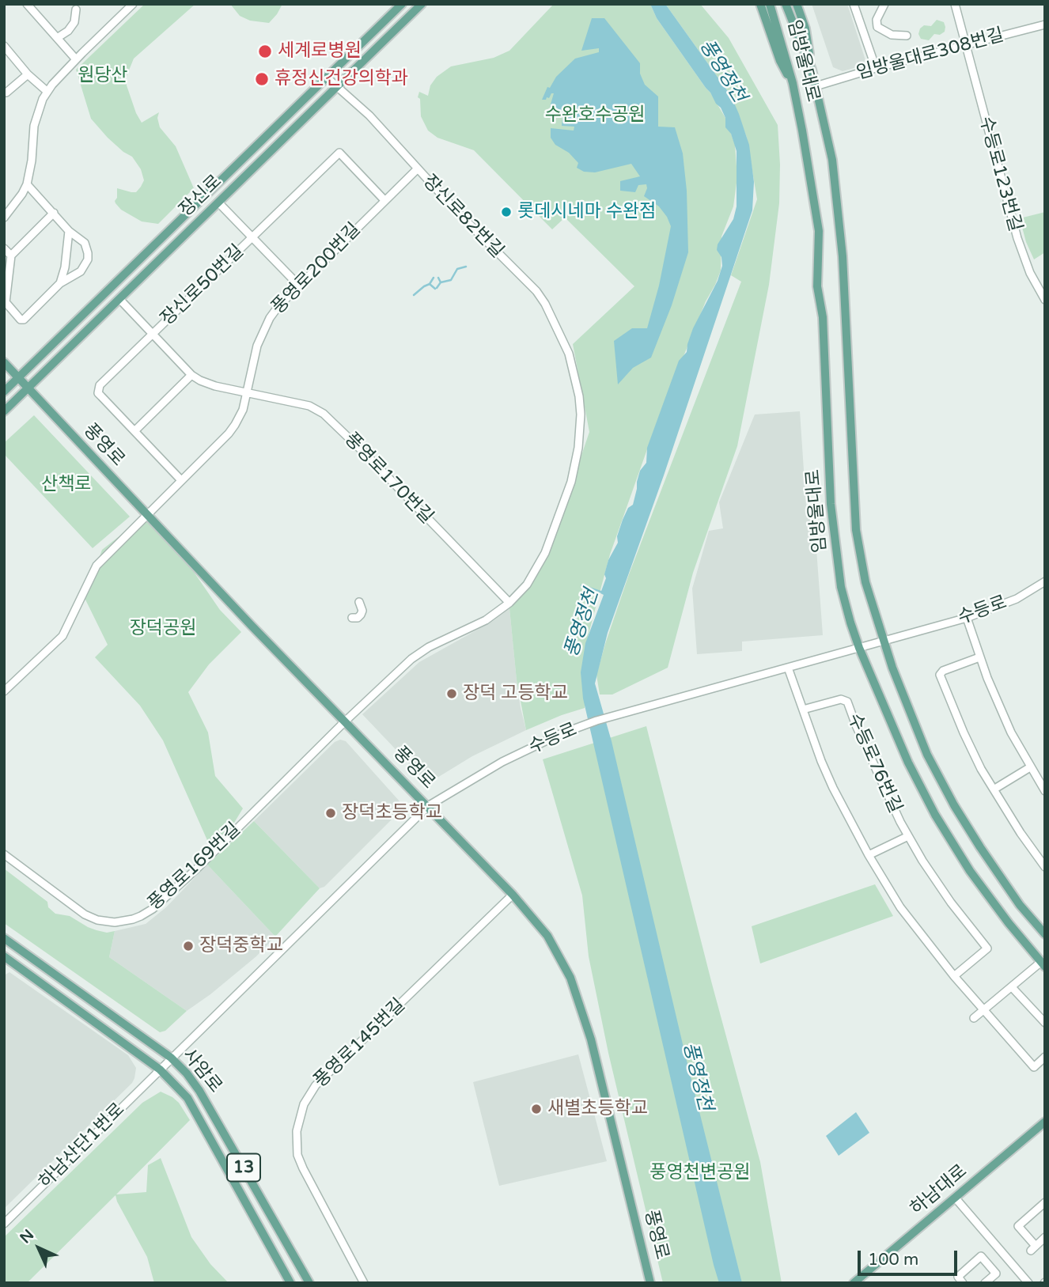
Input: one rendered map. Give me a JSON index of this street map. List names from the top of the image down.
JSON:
{
  "streets": {
    "main road": [
      "임방울대로",
      "장신로",
      "풍영로",
      "사암로",
      "13",
      "하남대로"
    ],
    "street": [
      "임방울대로308번길",
      "수등로123번길",
      "장신로82번길",
      "풍영로200번길",
      "장신로50번길",
      "풍영로170번길",
      "수등로",
      "수등로76번길",
      "풍영로169번길",
      "풍영로145번길",
      "하남산단1번로"
    ]
  },
  "crossings": [
    ["임방울대로308번길", "임방울대로"],
    ["임방울대로308번길", "수등로123번길"],
    ["임방울대로", "수등로"],
    ["장신로", "장신로82번길"],
    ["장신로", "장신로50번길"],
    ["장신로", "풍영로"],
    ["장신로82번길", "풍영로200번길"],
    ["장신로82번길", "풍영로170번길"],
    ["풍영로200번길", "장신로50번길"],
    ["풍영로200번길", "풍영로"],
    ["풍영로200번길", "풍영로170번길"],
    ["장신로50번길", "풍영로170번길"],
    ["풍영로", "수등로"],
    ["풍영로", "풍영로169번길"],
    ["풍영로", "풍영로145번길"],
    ["수등로", "사암로"],
    ["수등로", "하남산단1번로"],
    ["사암로", "하남산단1번로"]
  ],
  "water": ["풍영정천"],
  "parks": [
    "원당산",
    "수완호수공원",
    "산책로",
    "장덕공원",
    "풍영천변공원"
  ],
  "places": [
    "세계로병원",
    "휴정신건강의학과",
    "롯데시네마 수완점",
    "장덕 고등학교",
    "장덕초등학교",
    "장덕중학교",
    "새별초등학교"
  ],
  "scale_bar": "100 m",
  "north": "top left"
}
